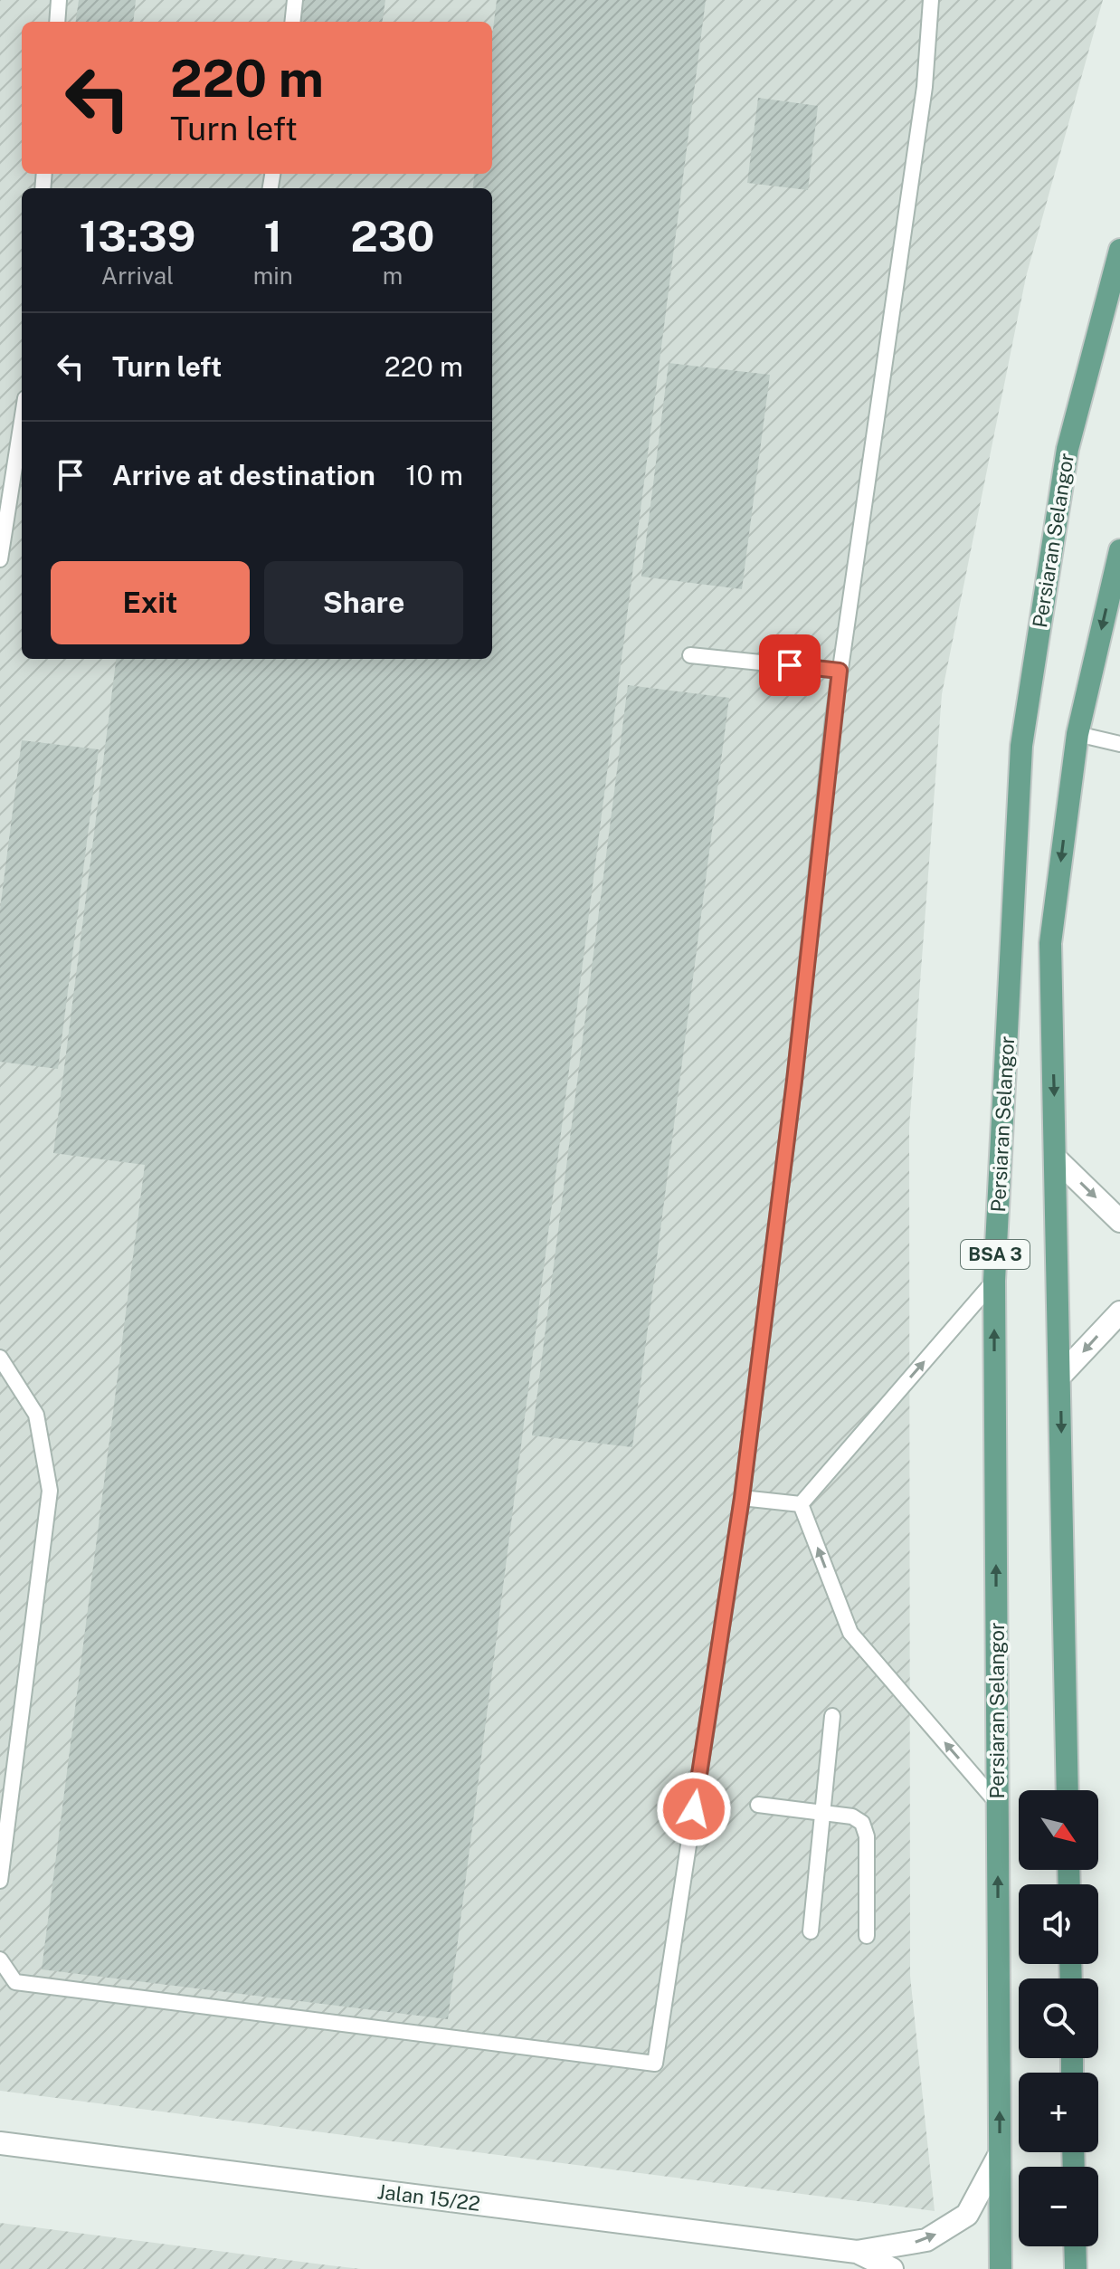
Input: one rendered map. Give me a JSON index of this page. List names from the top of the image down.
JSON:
{
  "streets": {
    "main road": ["Persiaran Selangor", "BSA 3"],
    "street": ["Jalan 15/22"]
  },
  "crossings": [
    ["Persiaran Selangor", "Jalan 15/22"]
  ],
  "north": "bottom right",
  "page": {
    "turn": ["220 m", "Turn left"],
    "eta": [
      "13:39",
      "Arrival",
      "1",
      "min",
      "230",
      "m"
    ],
    "list": [
      {
        "name": "Turn left",
        "value": "220 m"
      },
      {
        "name": "Arrive at destination",
        "value": "10 m"
      }
    ],
    "buttons": ["Exit", "Share"],
    "map_buttons": ["+", "−"]
  }
}
